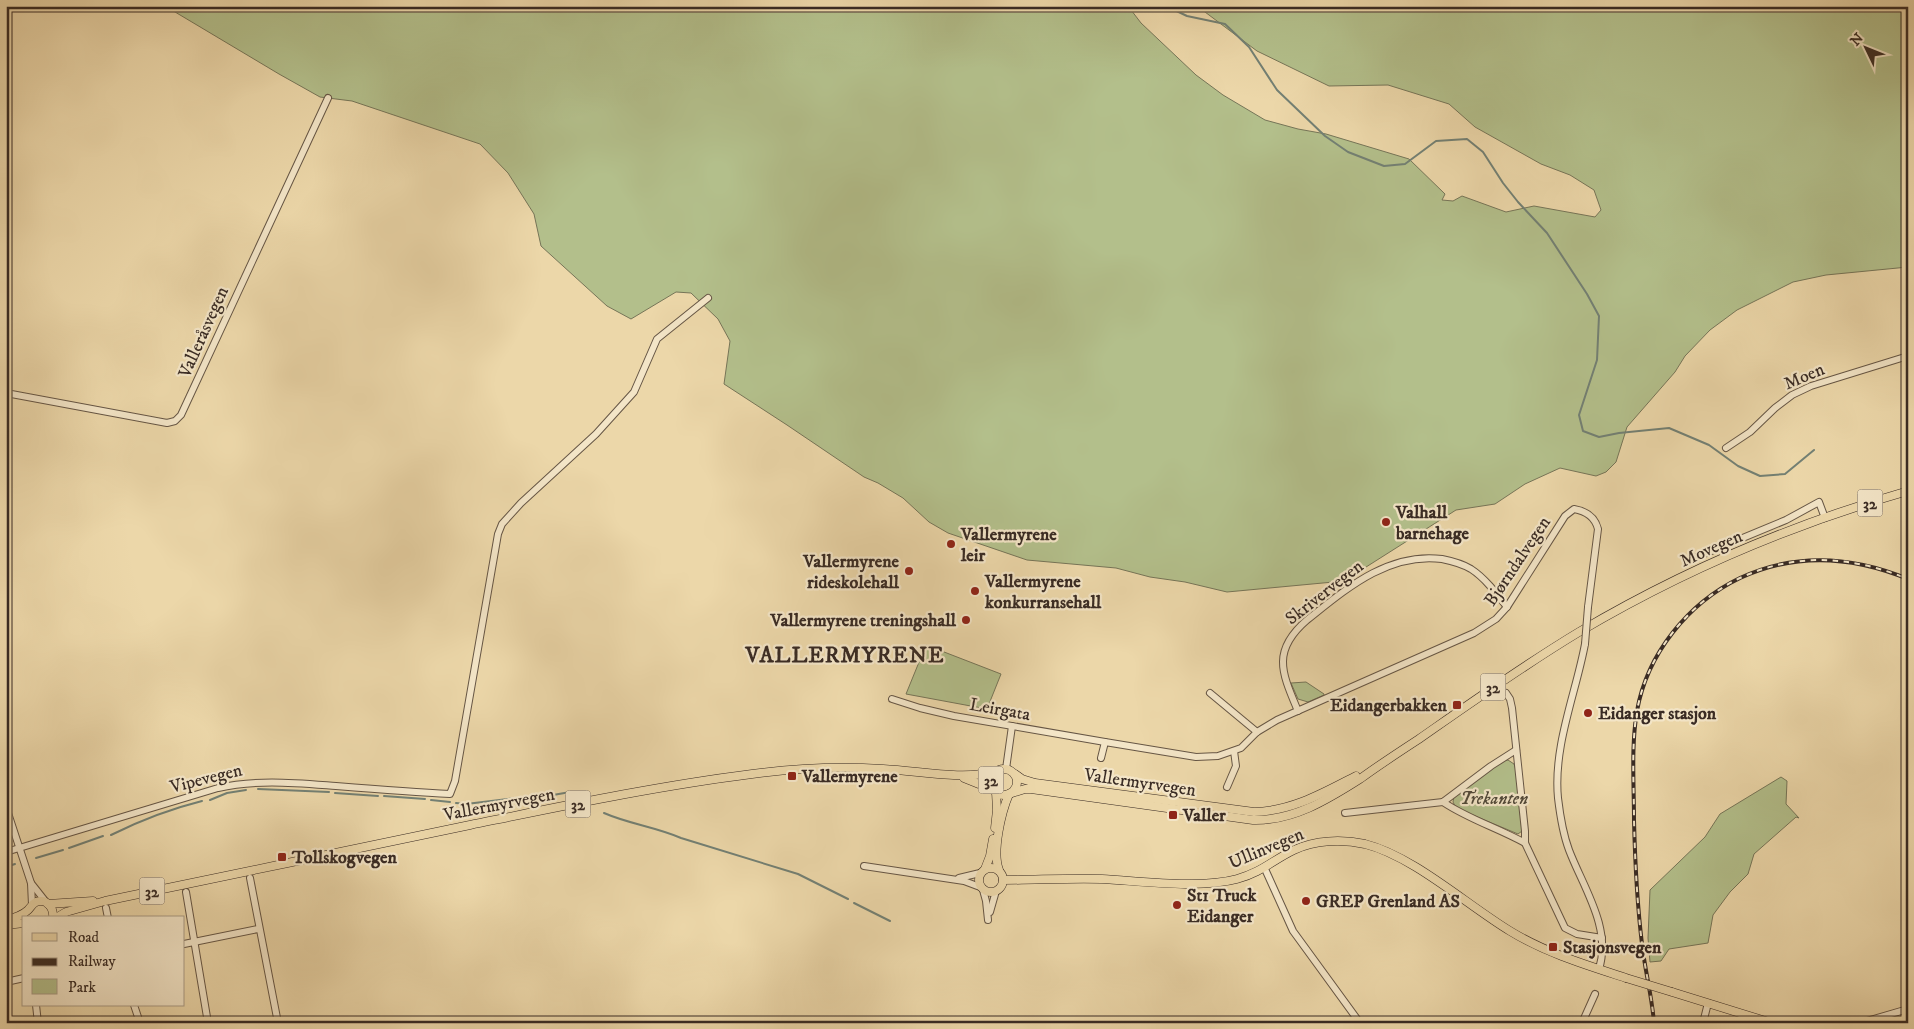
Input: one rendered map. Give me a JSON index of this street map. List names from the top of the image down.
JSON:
{
  "streets": {
    "main road": [
      "32",
      "Movegen",
      "Vallermyrvegen",
      "Ullinvegen"
    ],
    "street": [
      "Valleråsvegen",
      "Moen",
      "Bjørndalvegen",
      "Skrivervegen",
      "Leirgata",
      "Vipevegen"
    ]
  },
  "crossings": [
    ["32", "Vallermyrvegen"],
    ["Movegen", "Vallermyrvegen"],
    ["Bjørndalvegen", "Skrivervegen"]
  ],
  "districts": ["VALLERMYRENE"],
  "parks": ["Trekanten"],
  "places": {
    "other": [
      "Valhall barnehage",
      "Vallermyrene leir",
      "Vallermyrene rideskolehall",
      "Vallermyrene konkurransehall",
      "Vallermyrene treningshall",
      "Eidanger stasjon",
      "GREP Grenland AS",
      "St1 Truck Eidanger"
    ],
    "transit": [
      "Eidangerbakken",
      "Vallermyrene",
      "Valler",
      "Tollskogvegen",
      "Stasjonsvegen"
    ]
  },
  "legend": ["Road", "Railway", "Park"],
  "north": "top left"
}
